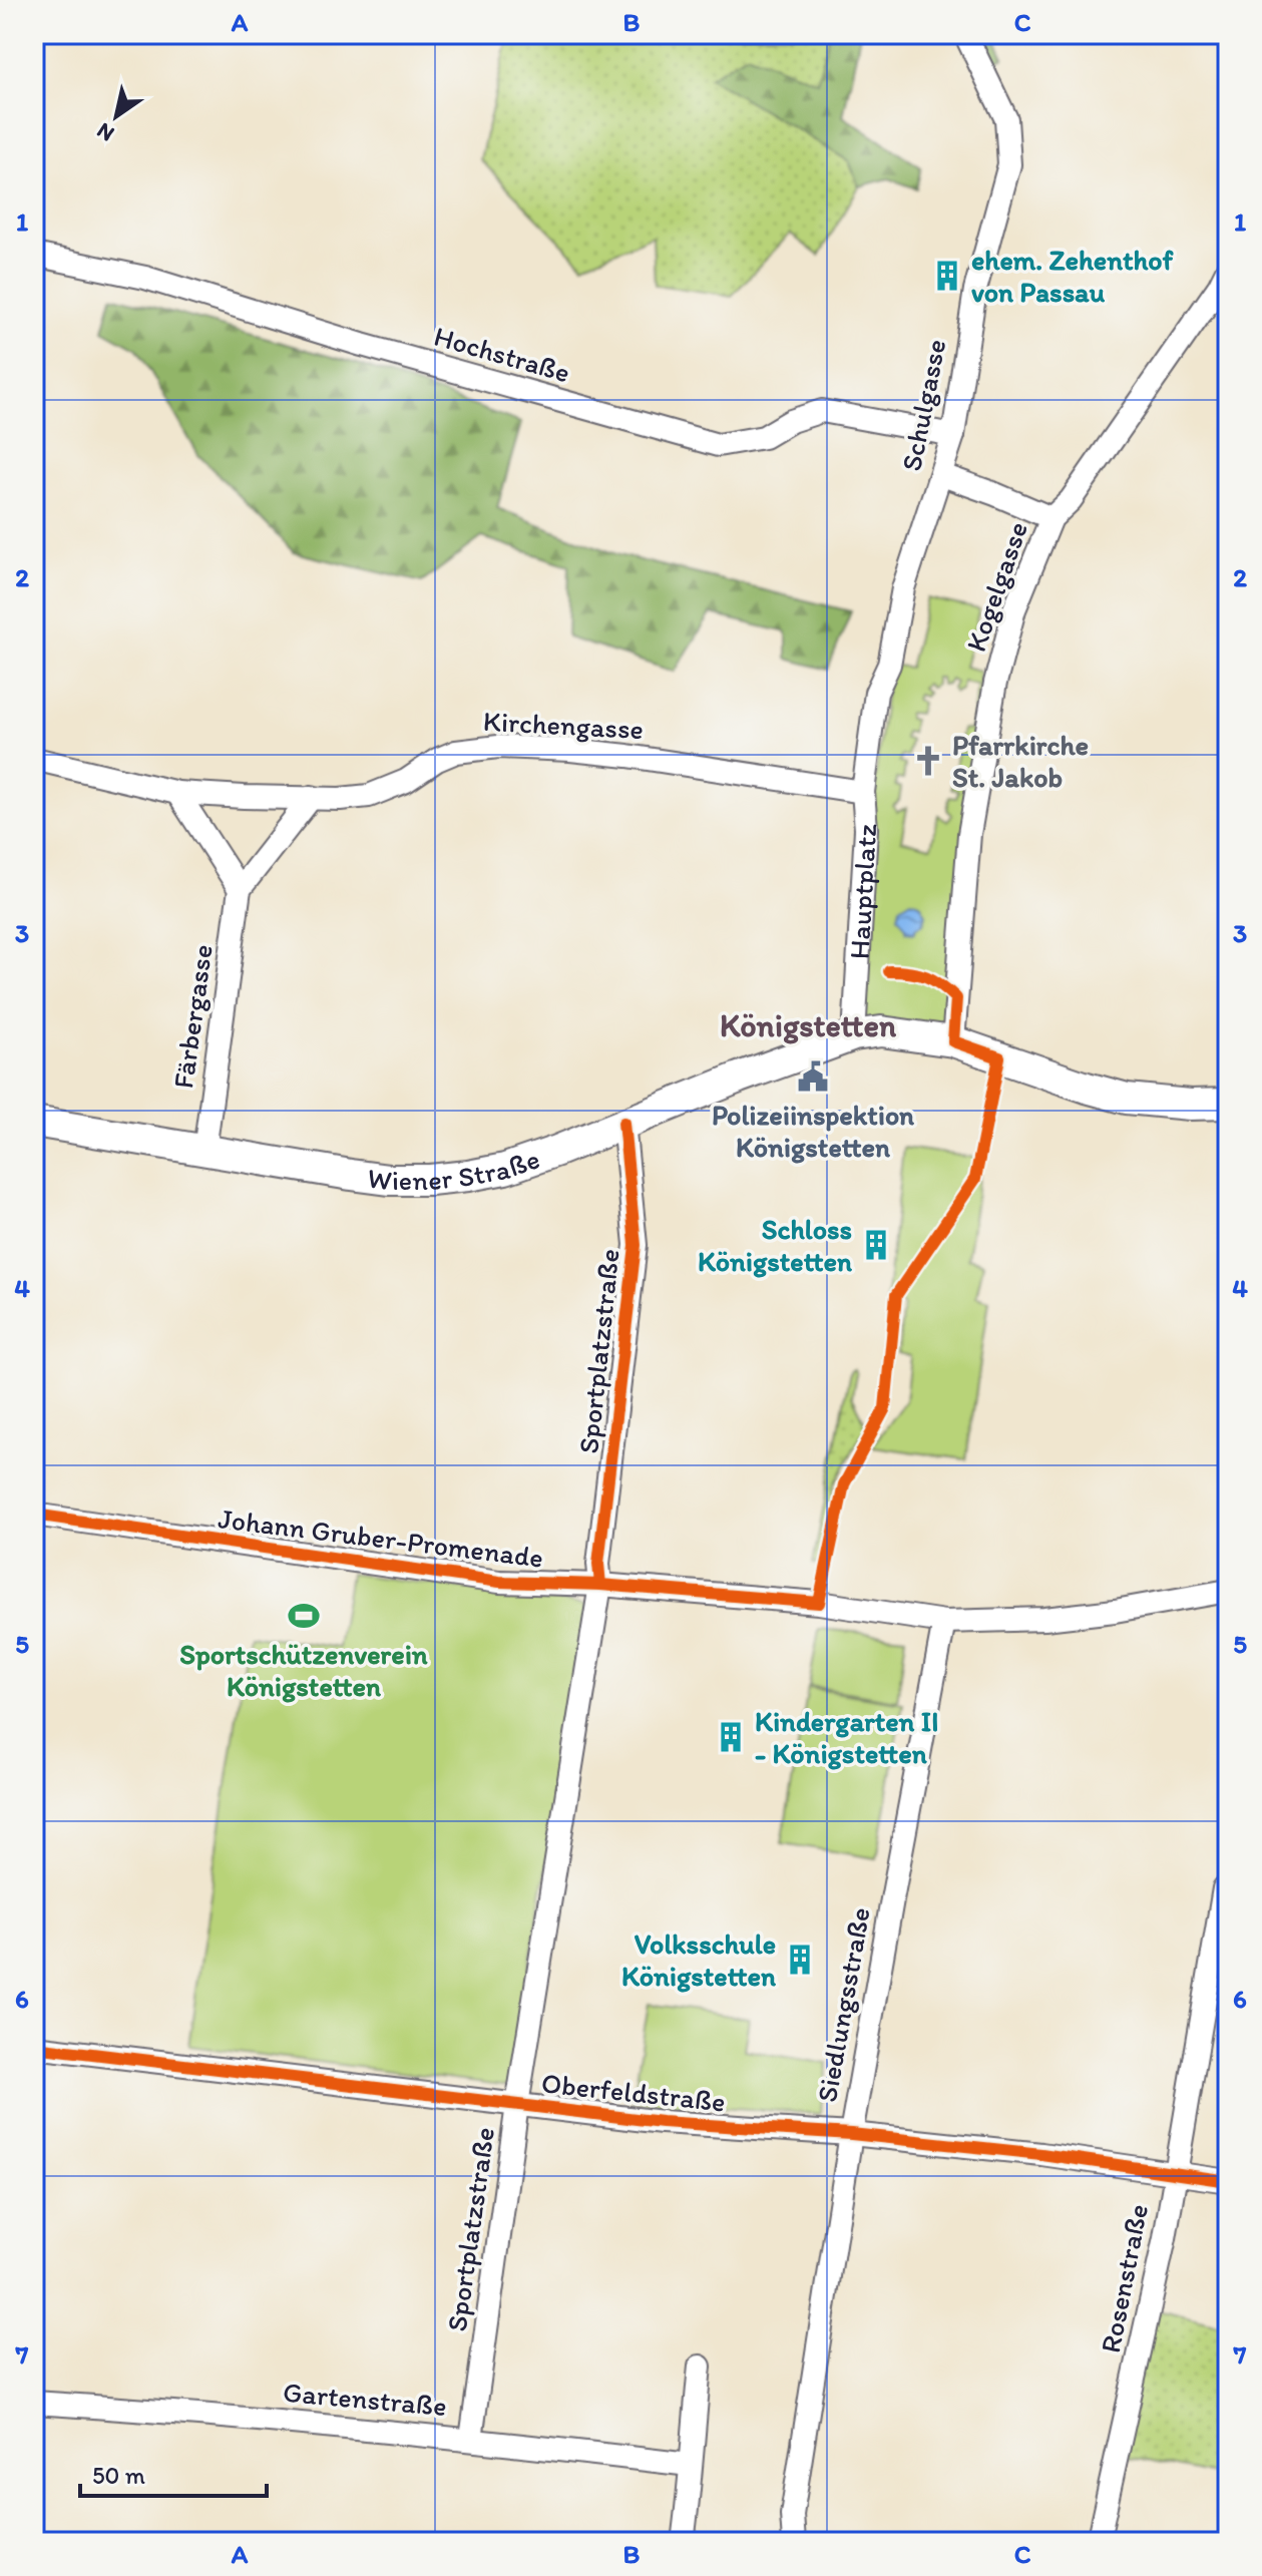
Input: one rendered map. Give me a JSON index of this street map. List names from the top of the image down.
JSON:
{
  "streets": {
    "main road": ["Wiener Straße"],
    "street": [
      "Hochstraße",
      "Schulgasse",
      "Kogelgasse",
      "Kirchengasse",
      "Hauptplatz",
      "Färbergasse",
      "Sportplatzstraße",
      "Johann Gruber-Promenade",
      "Siedlungsstraße",
      "Oberfeldstraße",
      "Rosenstraße",
      "Gartenstraße"
    ]
  },
  "crossings": [
    ["Hochstraße", "Schulgasse"],
    ["Schulgasse", "Kirchengasse"],
    ["Schulgasse", "Hauptplatz"],
    ["Kirchengasse", "Hauptplatz"],
    ["Hauptplatz", "Wiener Straße"],
    ["Färbergasse", "Wiener Straße"],
    ["Wiener Straße", "Sportplatzstraße"],
    ["Sportplatzstraße", "Johann Gruber-Promenade"],
    ["Sportplatzstraße", "Oberfeldstraße"],
    ["Sportplatzstraße", "Gartenstraße"],
    ["Johann Gruber-Promenade", "Siedlungsstraße"],
    ["Siedlungsstraße", "Oberfeldstraße"],
    ["Oberfeldstraße", "Rosenstraße"]
  ],
  "districts": ["Königstetten"],
  "places": {
    "building": [
      "ehem. Zehenthof von Passau",
      "Schloss Königstetten",
      "Kindergarten II - Königstetten",
      "Volksschule Königstetten"
    ],
    "church": ["Pfarrkirche St. Jakob"],
    "public building": ["Polizeiinspektion Königstetten"],
    "sports": ["Sportschützenverein Königstetten"]
  },
  "scale_bar": "50 m",
  "north": "bottom left",
  "grid": {
    "columns": ["A", "B", "C"],
    "rows": [
      "1",
      "2",
      "3",
      "4",
      "5",
      "6",
      "7"
    ]
  }
}
